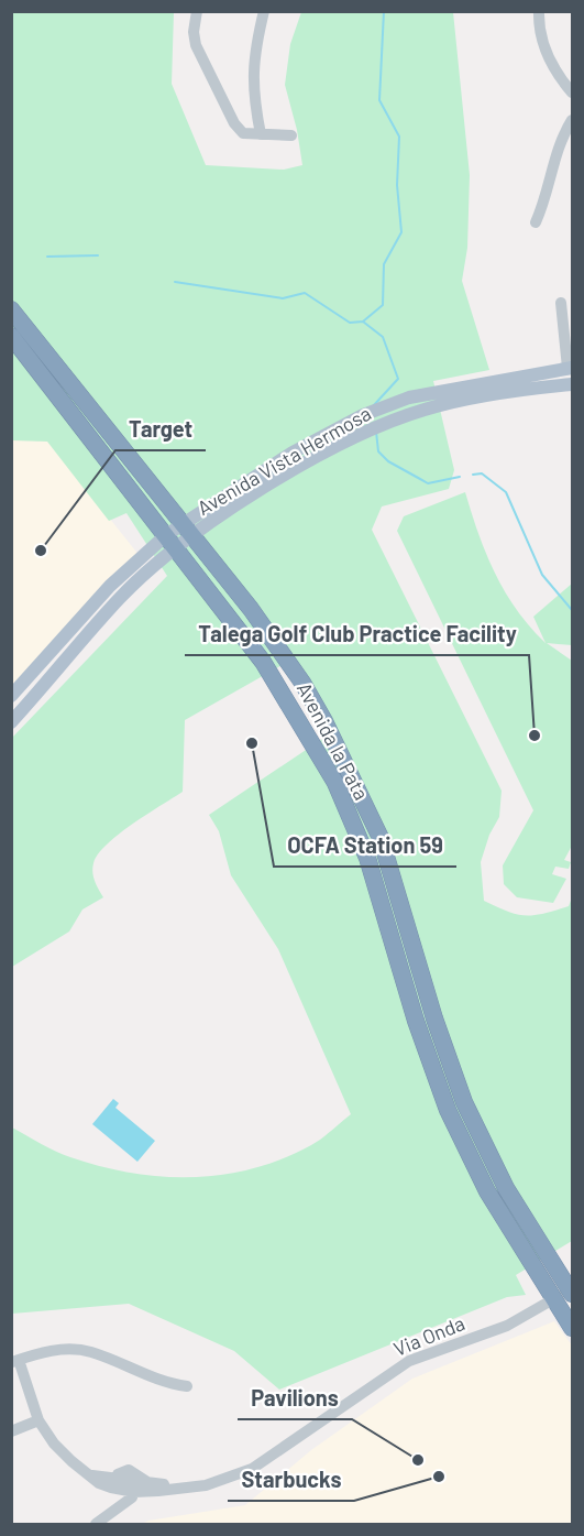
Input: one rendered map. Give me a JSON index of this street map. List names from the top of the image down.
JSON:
{
  "streets": {
    "highway": ["Avenida la Pata"],
    "main road": ["Avenida Vista Hermosa"],
    "street": ["Via Onda"]
  },
  "crossings": [
    ["Avenida Vista Hermosa", "Avenida la Pata"],
    ["Avenida la Pata", "Via Onda"]
  ],
  "places": [
    "Target",
    "Talega Golf Club Practice Facility",
    "OCFA Station 59",
    "Pavilions",
    "Starbucks"
  ]
}
